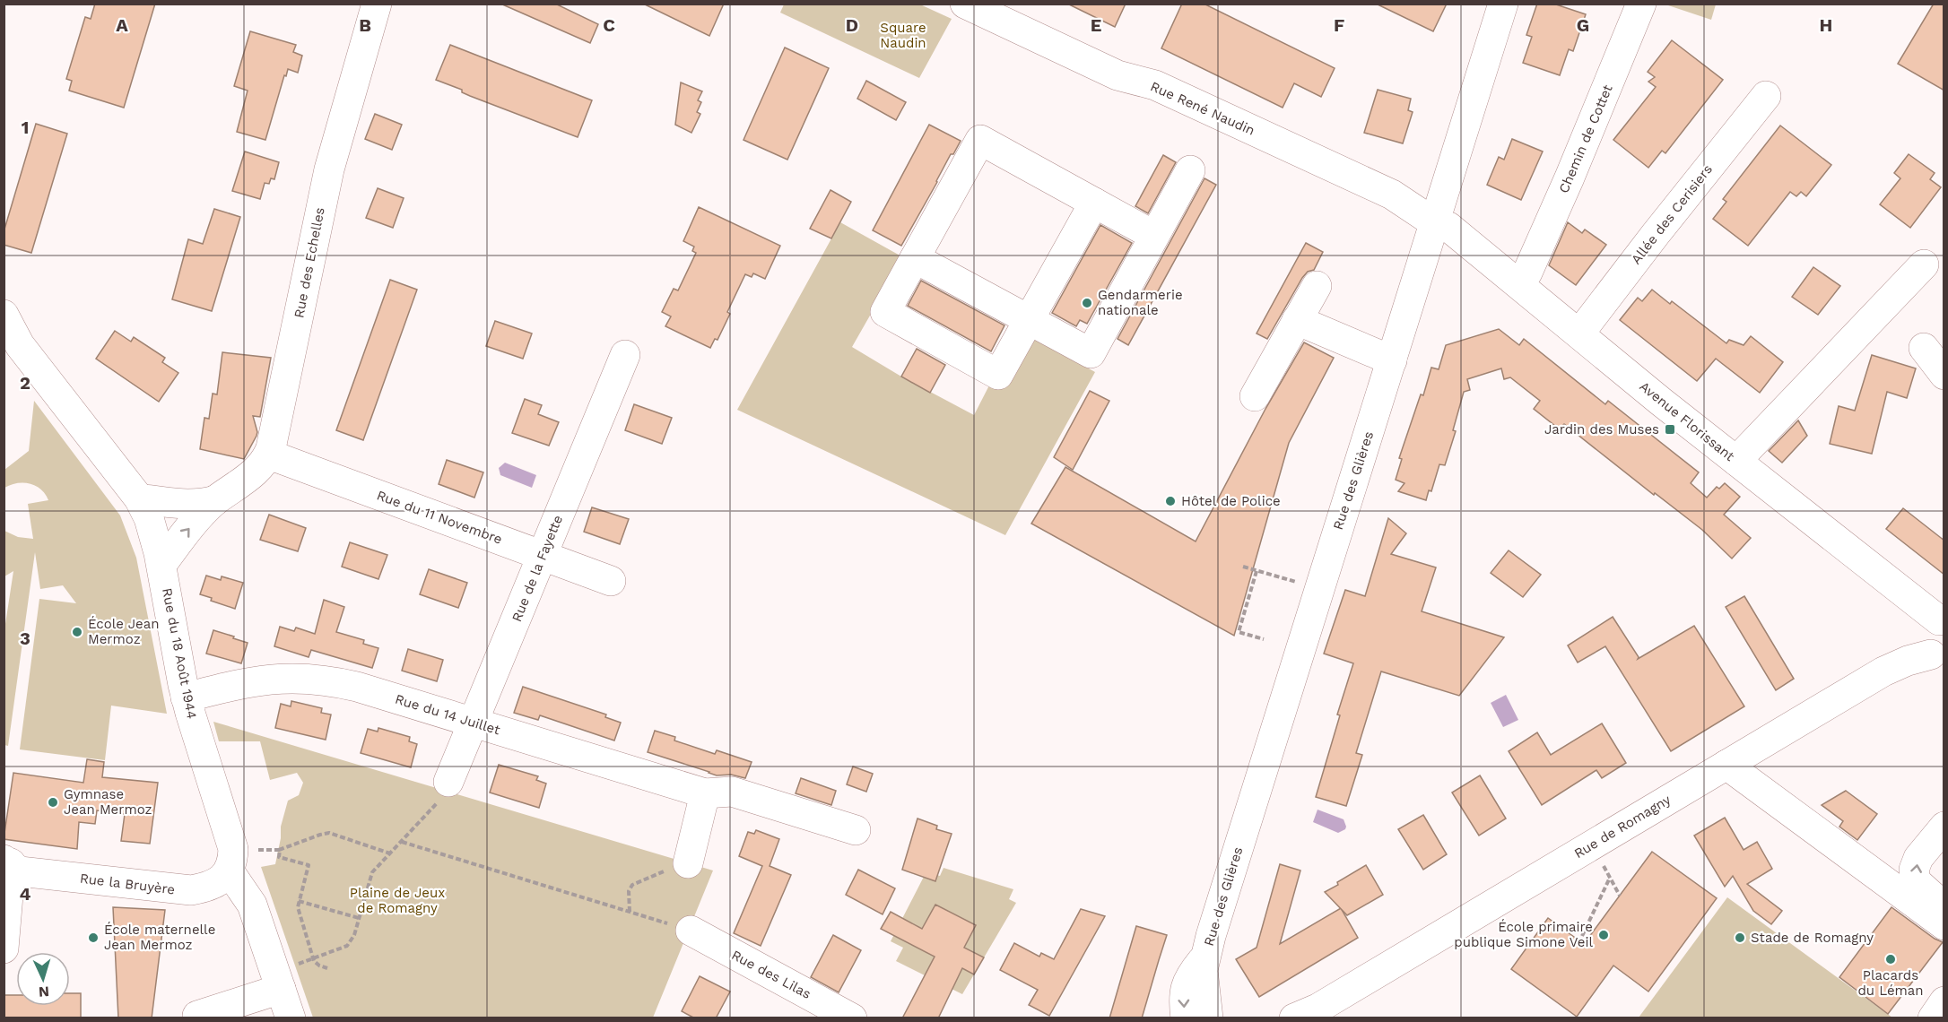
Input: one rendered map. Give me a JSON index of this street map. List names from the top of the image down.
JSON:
{
  "streets": {
    "street": [
      "Rue René Naudin",
      "Chemin de Cottet",
      "Allée des Cerisiers",
      "Rue des Echelles",
      "Avenue Florissant",
      "Rue des Glières",
      "Rue du 11 Novembre",
      "Rue de la Fayette",
      "Rue du 18 Août 1944",
      "Rue du 14 Juillet",
      "Rue de Romagny",
      "Rue la Bruyère",
      "Rue des Lilas"
    ]
  },
  "crossings": [
    ["Rue René Naudin", "Avenue Florissant"],
    ["Rue René Naudin", "Rue des Glières"],
    ["Allée des Cerisiers", "Avenue Florissant"],
    ["Rue des Echelles", "Rue du 11 Novembre"],
    ["Rue des Echelles", "Rue du 18 Août 1944"],
    ["Avenue Florissant", "Rue des Glières"],
    ["Rue du 11 Novembre", "Rue de la Fayette"],
    ["Rue de la Fayette", "Rue du 14 Juillet"],
    ["Rue du 18 Août 1944", "Rue du 14 Juillet"],
    ["Rue du 18 Août 1944", "Rue la Bruyère"]
  ],
  "parks": ["Square Naudin", "Plaine de Jeux de Romagny"],
  "places": {
    "other": [
      "Gendarmerie nationale",
      "Hôtel de Police",
      "École Jean Mermoz",
      "Gymnase Jean Mermoz",
      "École primaire publique Simone Veil",
      "École maternelle Jean Mermoz",
      "Stade de Romagny",
      "Placards du Léman"
    ],
    "transit": ["Jardin des Muses"]
  },
  "north": "bottom",
  "grid": {
    "columns": [
      "A",
      "B",
      "C",
      "D",
      "E",
      "F",
      "G",
      "H"
    ],
    "rows": [
      "1",
      "2",
      "3",
      "4"
    ]
  }
}
